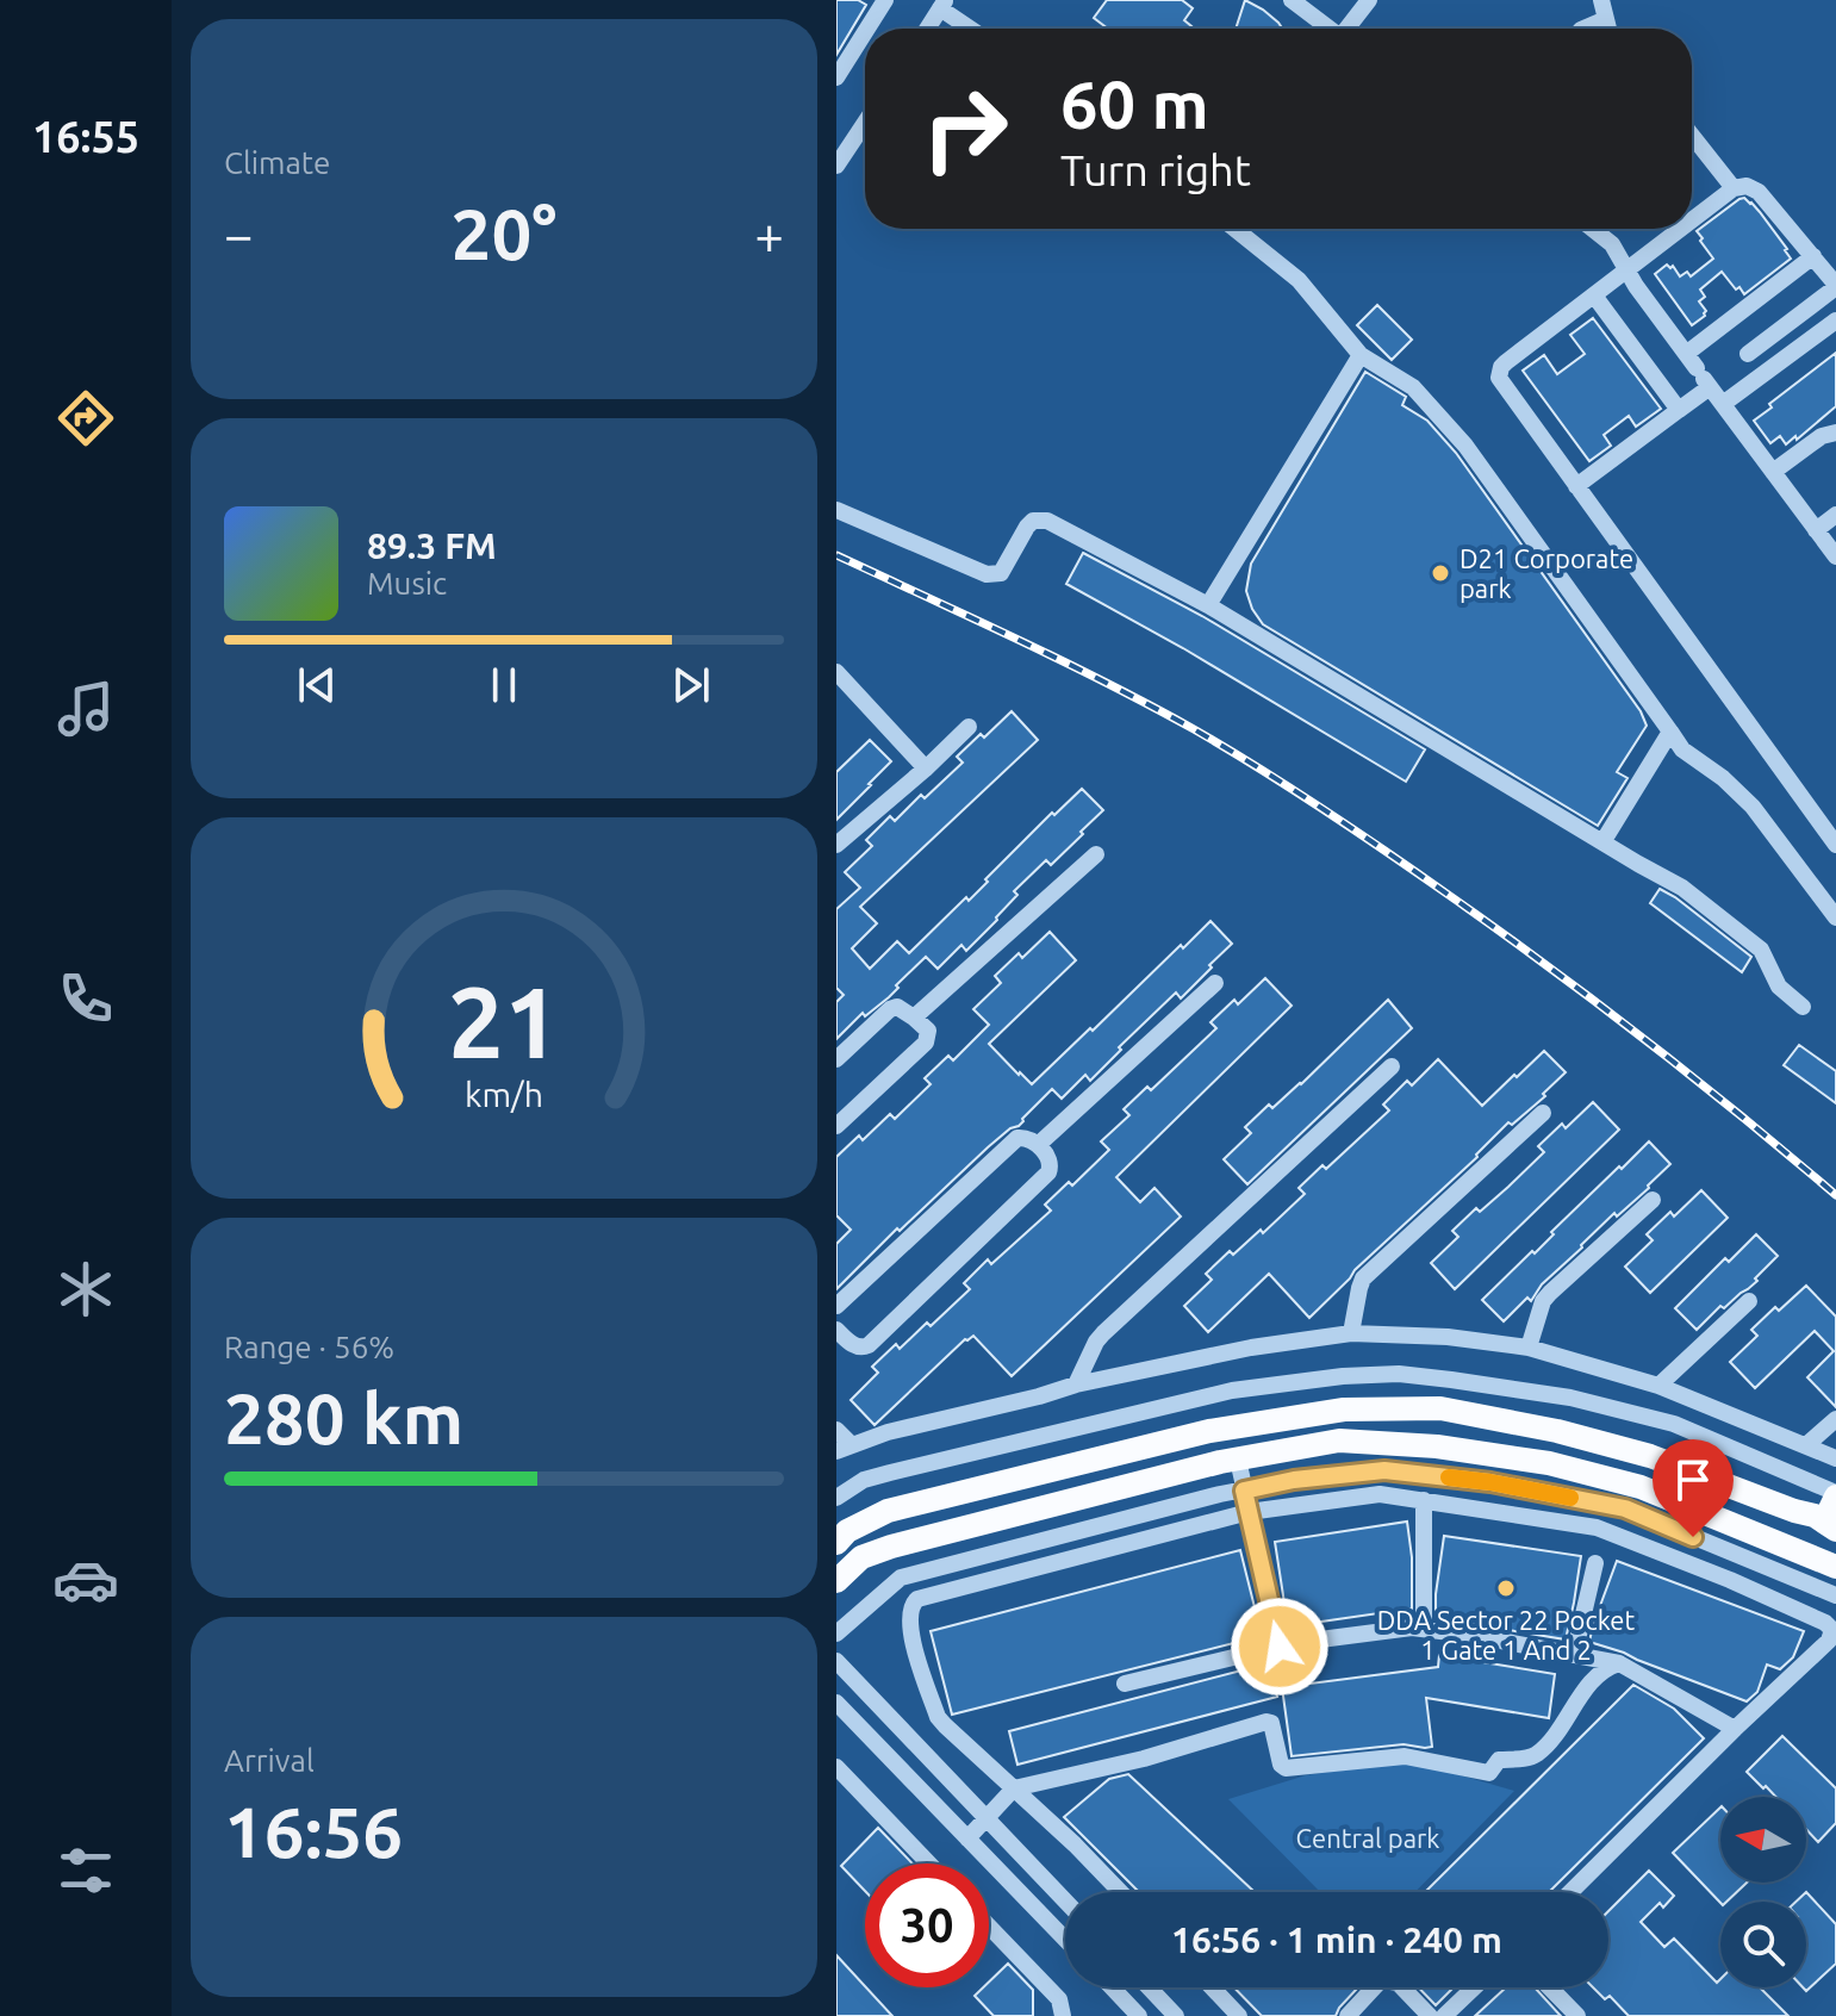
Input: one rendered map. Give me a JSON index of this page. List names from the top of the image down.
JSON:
{
  "parks": ["Central park"],
  "places": ["D21 Corporate park", "DDA Sector 22 Pocket 1 Gate 1 And 2"],
  "north": "left",
  "page": {
    "tabs": "16:55",
    "tile": [
      "Climate",
      ["Range · 56%", "280 km"],
      ["Arrival", "16:56"]
    ],
    "turn": ["60 m", "Turn right"],
    "heat": ["−", "20°", "+"],
    "song": ["89.3 FM", "Music"],
    "limit": "30",
    "trip": "16:56 · 1 min · 240 m",
    "gauge": ["21", "km/h"]
  }
}
